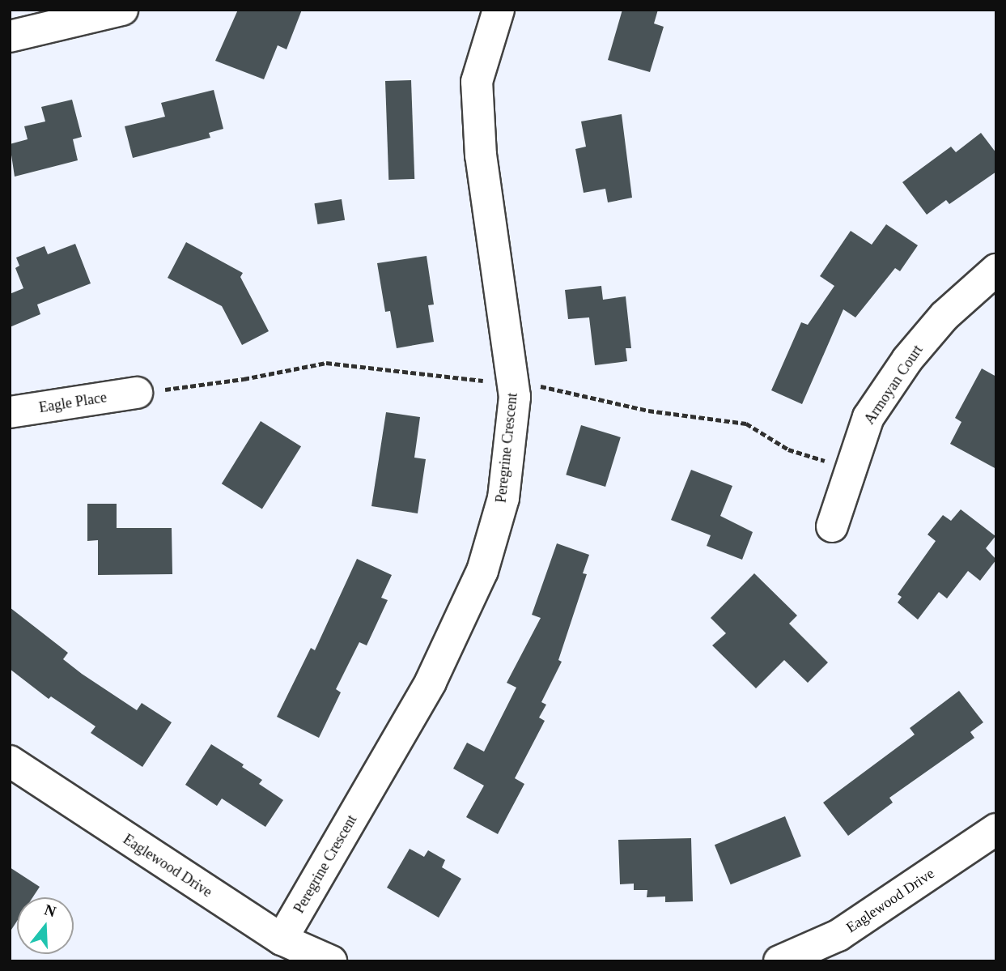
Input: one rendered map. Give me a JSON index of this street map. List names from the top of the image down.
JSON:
{
  "streets": {
    "street": [
      "Armoyan Court",
      "Eagle Place",
      "Peregrine Crescent",
      "Eaglewood Drive"
    ]
  },
  "crossings": [
    ["Peregrine Crescent", "Eaglewood Drive"]
  ],
  "north": "top"
}
